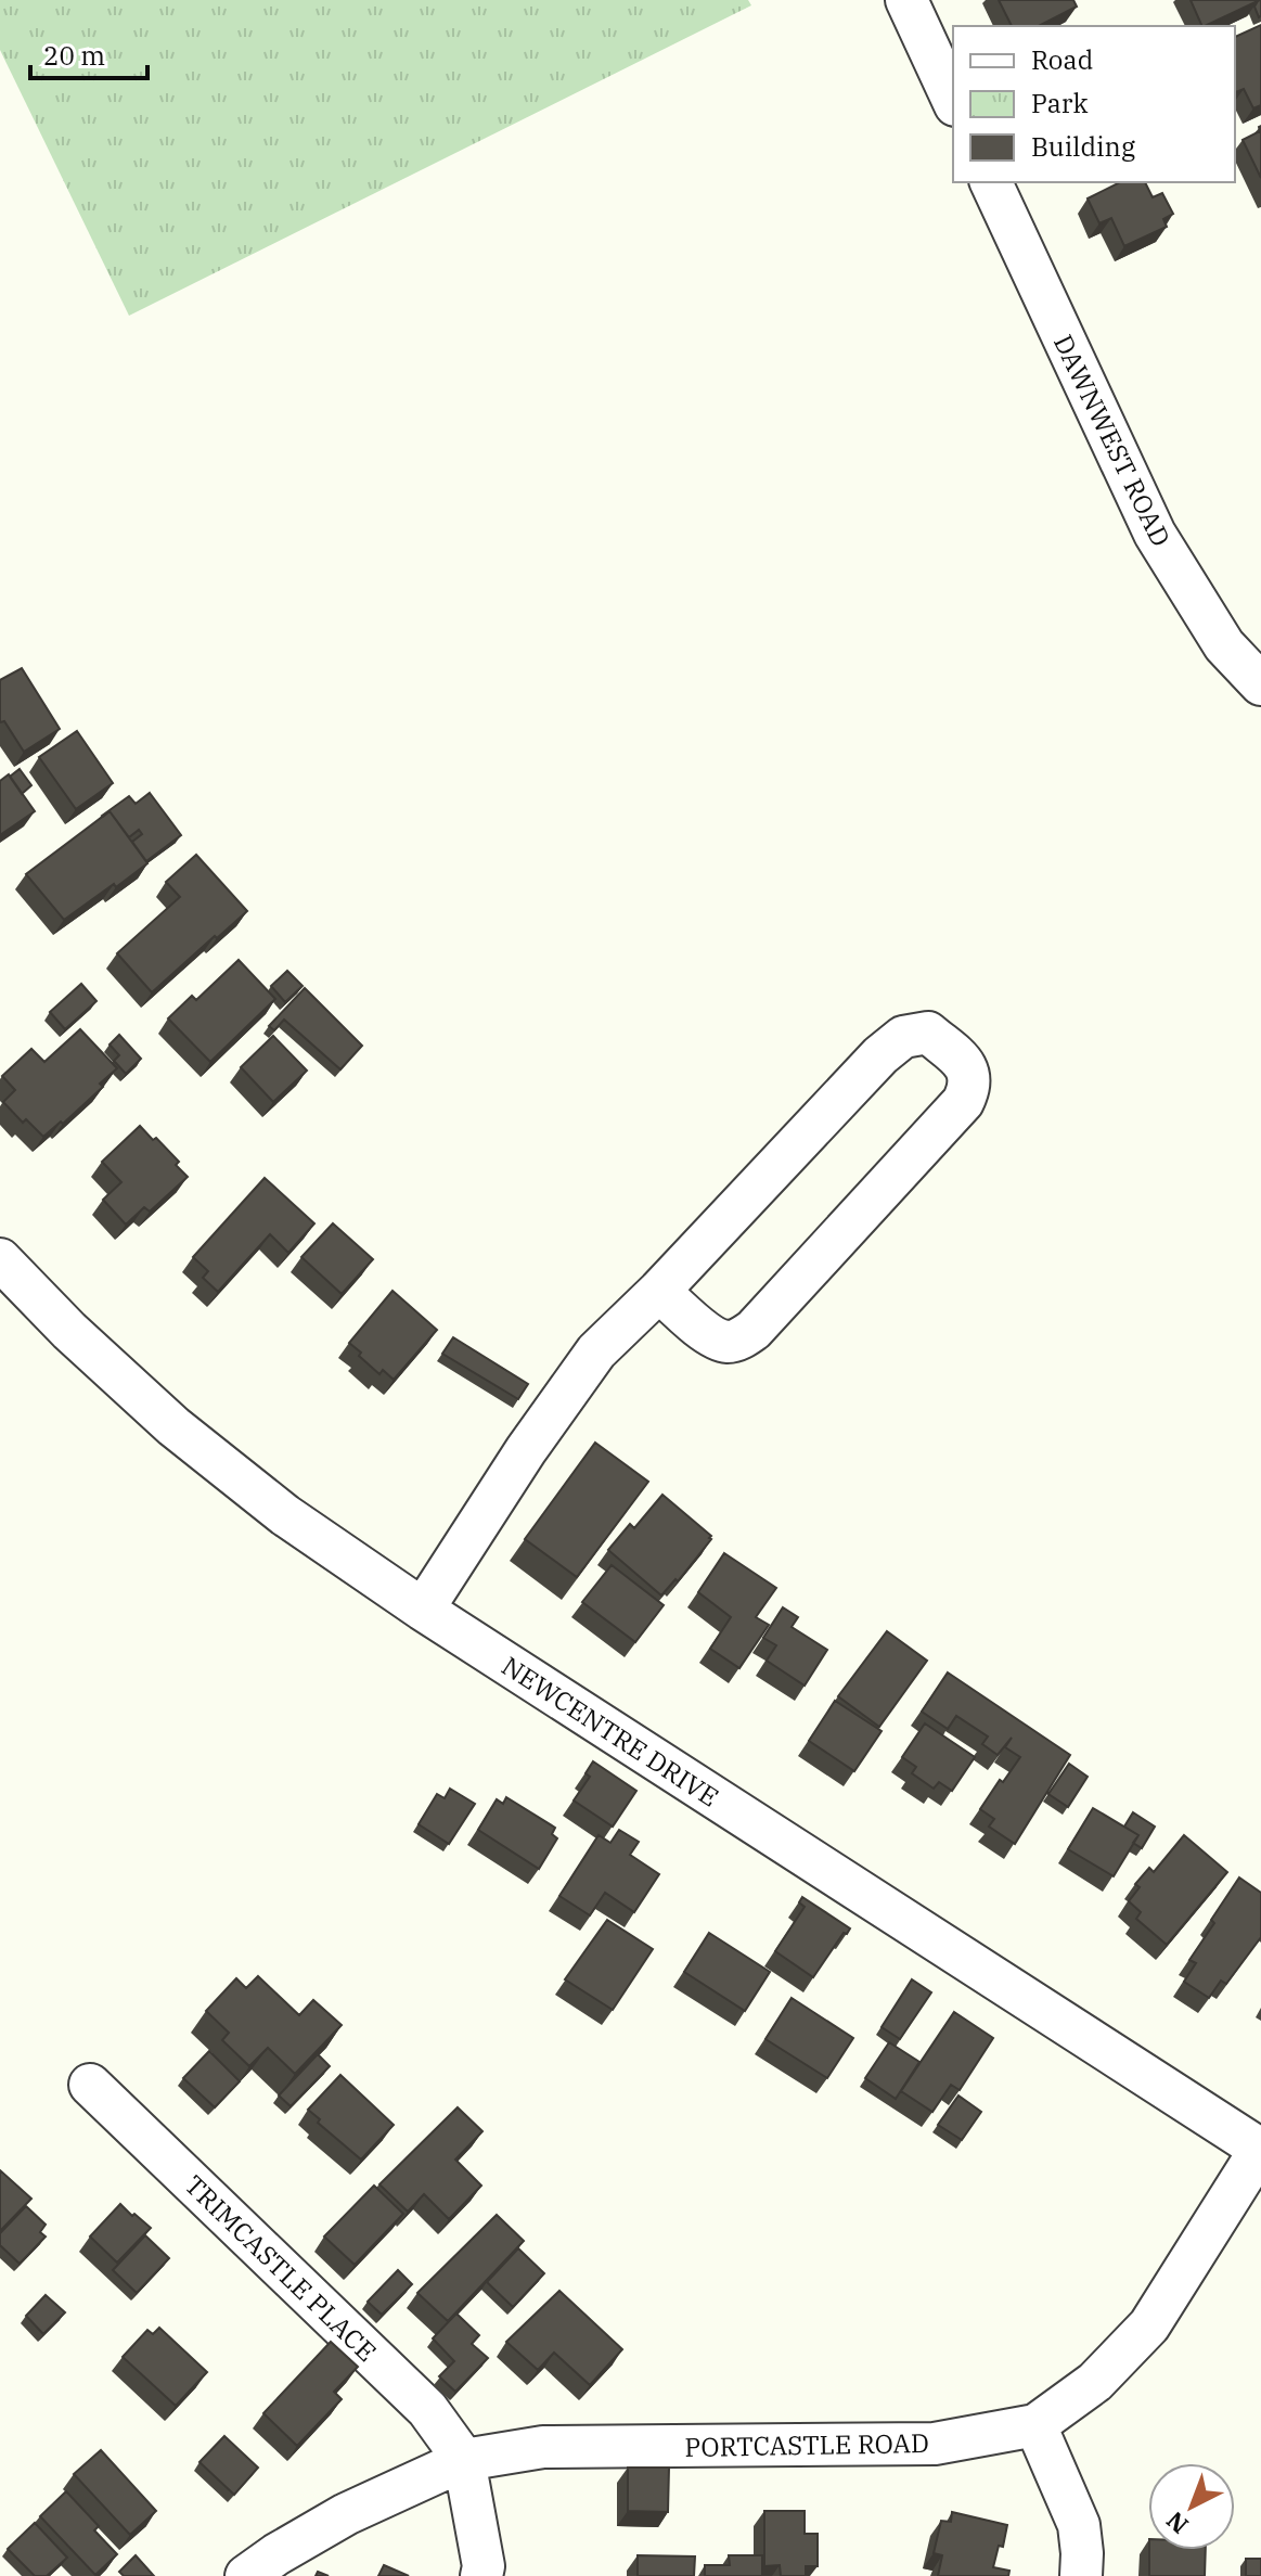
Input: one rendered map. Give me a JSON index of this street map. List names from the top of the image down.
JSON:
{
  "streets": {
    "street": [
      "DAWNWEST ROAD",
      "NEWCENTRE DRIVE",
      "TRIMCASTLE PLACE",
      "PORTCASTLE ROAD"
    ]
  },
  "crossings": [
    ["NEWCENTRE DRIVE", "PORTCASTLE ROAD"],
    ["TRIMCASTLE PLACE", "PORTCASTLE ROAD"]
  ],
  "legend": ["Road", "Park", "Building"],
  "scale_bar": "20 m",
  "north": "bottom left"
}
